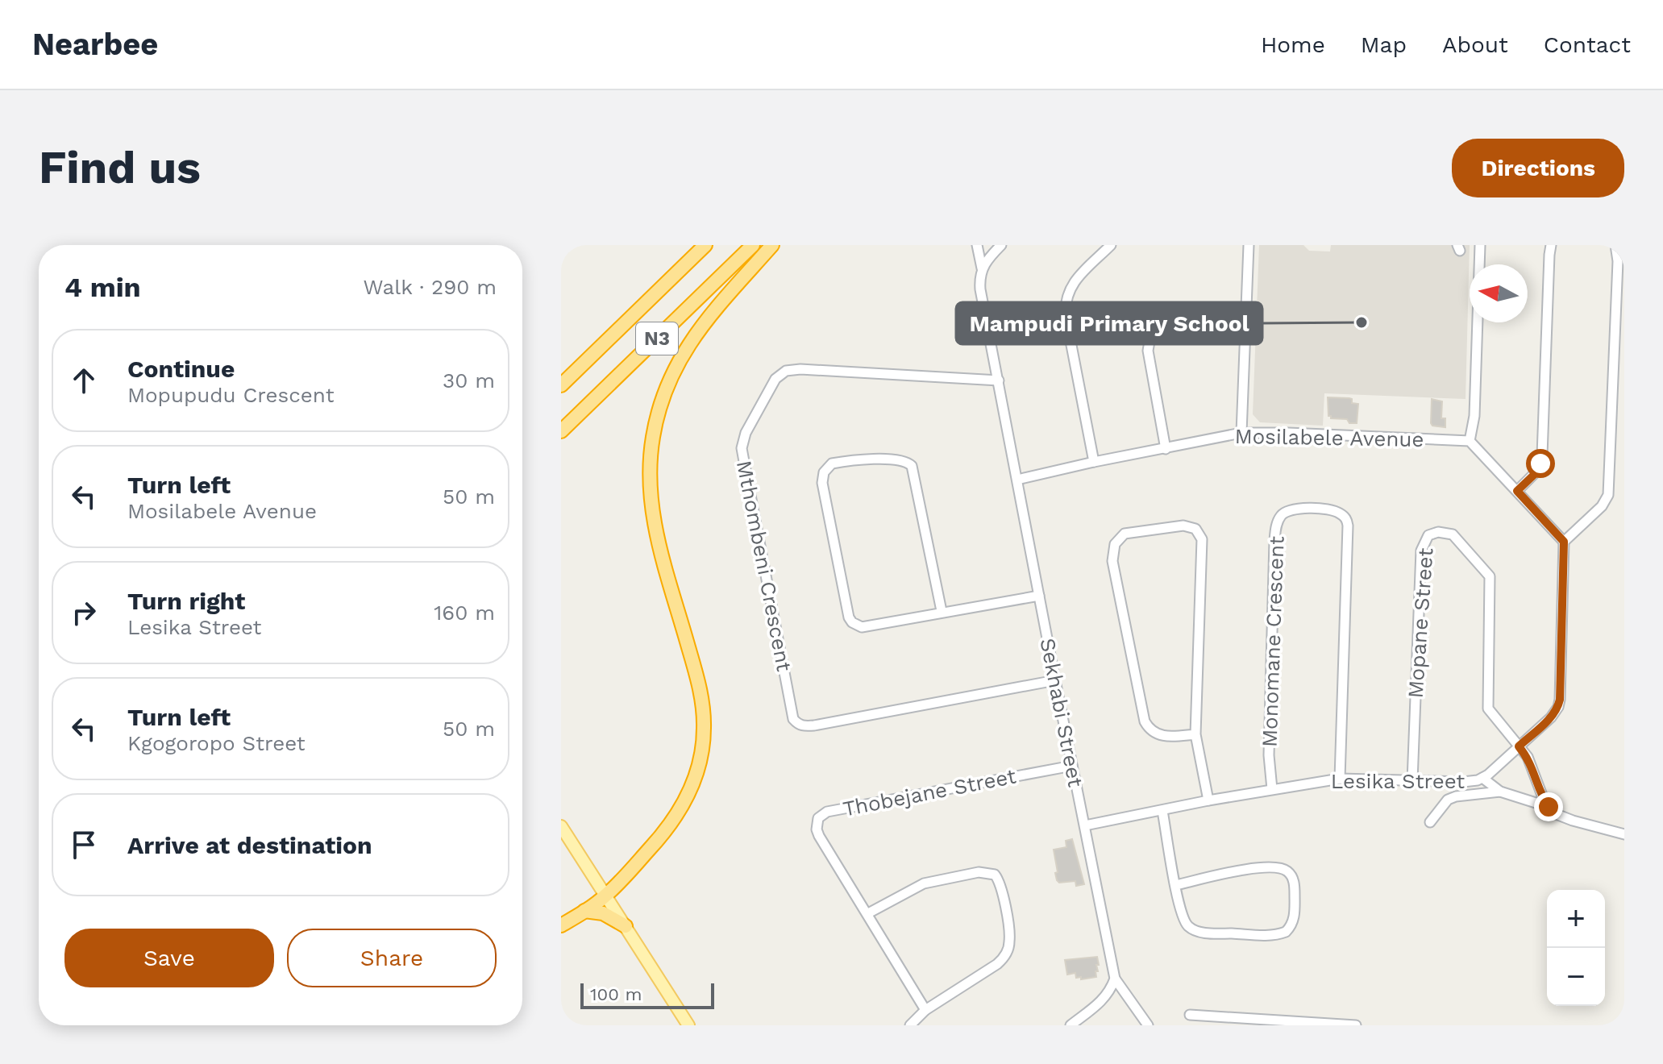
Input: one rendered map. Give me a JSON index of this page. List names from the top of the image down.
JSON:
{
  "streets": {
    "highway": ["N3"],
    "street": [
      "Mosilabele Avenue",
      "Mthombeni Crescent",
      "Mopane Street",
      "Monomane Crescent",
      "Sekhabi Street",
      "Lesika Street",
      "Thobejane Street"
    ]
  },
  "crossings": [
    ["Mosilabele Avenue", "Sekhabi Street"],
    ["Mthombeni Crescent", "Sekhabi Street"],
    ["Mopane Street", "Lesika Street"],
    ["Monomane Crescent", "Lesika Street"],
    ["Sekhabi Street", "Lesika Street"],
    ["Sekhabi Street", "Thobejane Street"]
  ],
  "places": ["Mampudi Primary School"],
  "scale_bar": "100 m",
  "north": "left",
  "page": {
    "header": "Nearbee",
    "nav": [
      "Home",
      "Map",
      "About",
      "Contact"
    ],
    "buttons": [
      "Directions",
      ["Save", "Share"]
    ],
    "title": "Find us",
    "heading": ["4 min", "Walk · 290 m"],
    "list": [
      ["Continue", "Mopupudu Crescent", "30 m"],
      ["Turn left", "Mosilabele Avenue", "50 m"],
      ["Turn right", "Lesika Street", "160 m"],
      ["Turn left", "Kgogoropo Street", "50 m"],
      "Arrive at destination"
    ],
    "map_buttons": ["+", "−"],
    "scale": "100 m"
  }
}
